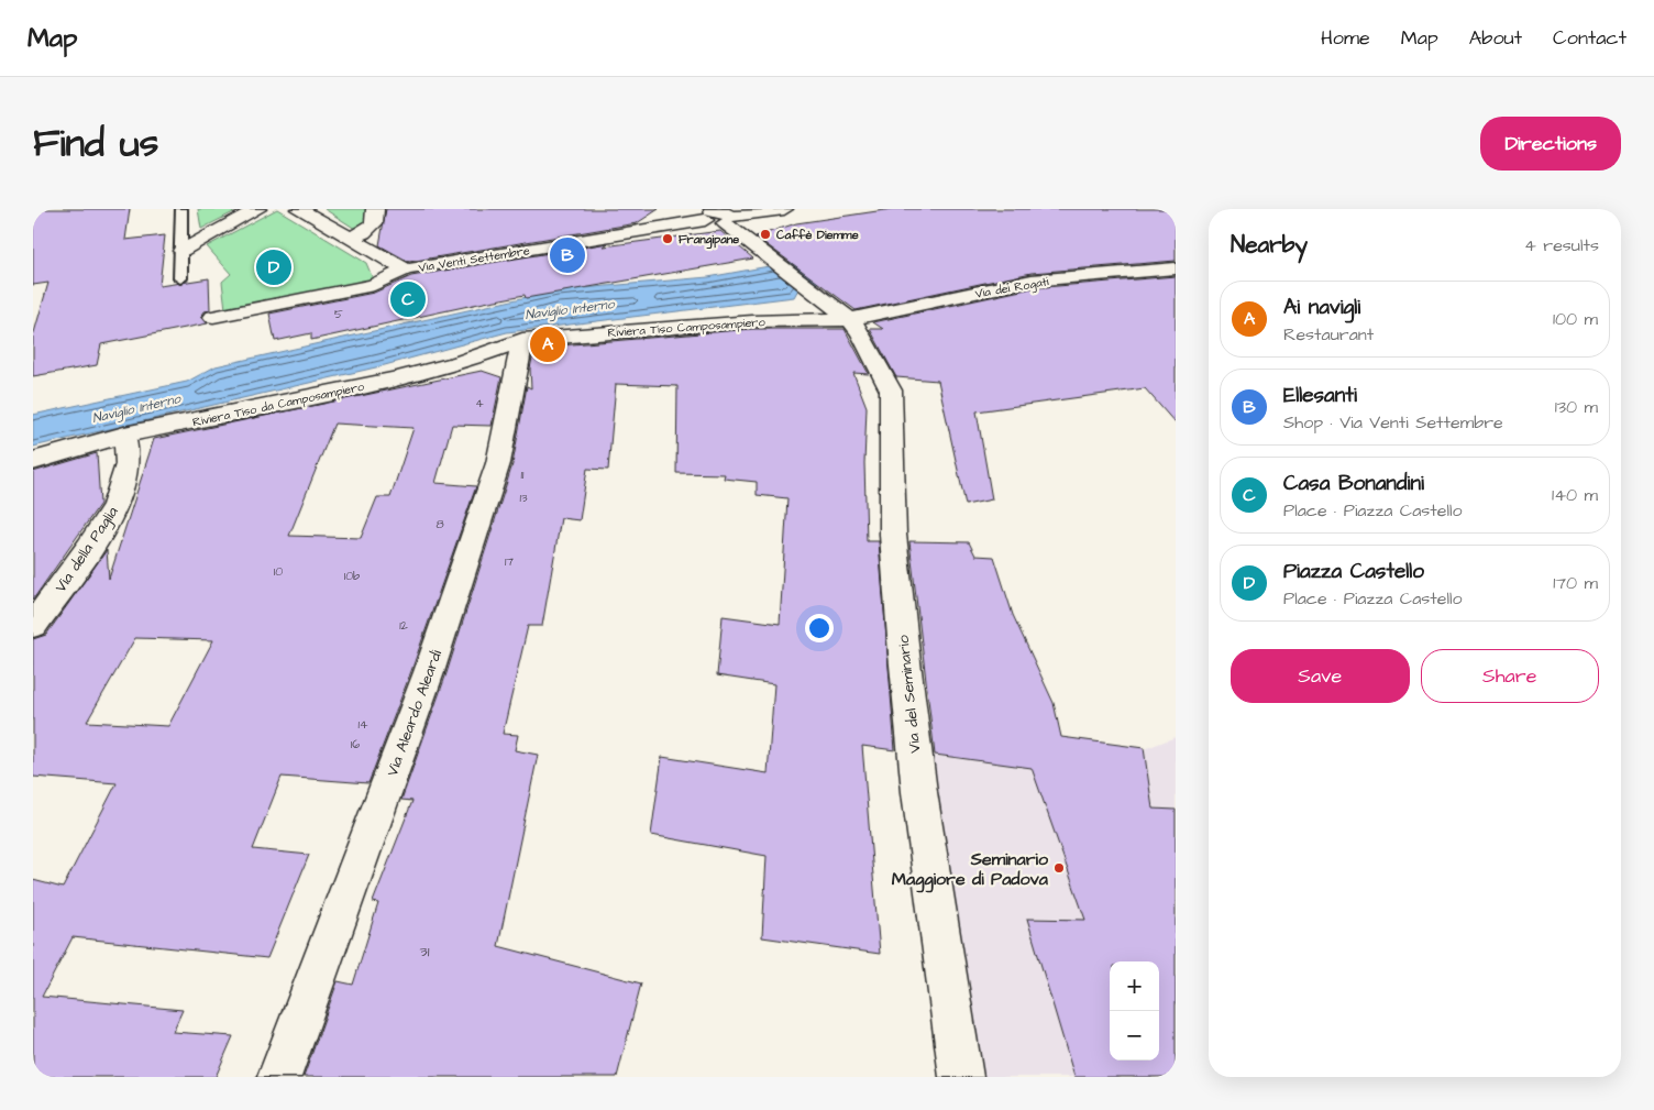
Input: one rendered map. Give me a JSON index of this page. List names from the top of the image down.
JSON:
{
  "streets": {
    "street": [
      "Via Venti Settembre",
      "Via dei Rogati",
      "Riviera Tiso Camposampiero",
      "Riviera Tiso da Camposampiero",
      "Via della Paglia",
      "Via del Seminario",
      "Via Aleardo Aleardi"
    ]
  },
  "crossings": [
    ["Via Venti Settembre", "Via del Seminario"],
    ["Via dei Rogati", "Riviera Tiso Camposampiero"],
    ["Via dei Rogati", "Via del Seminario"],
    ["Riviera Tiso Camposampiero", "Riviera Tiso da Camposampiero"],
    ["Riviera Tiso Camposampiero", "Via del Seminario"],
    ["Riviera Tiso Camposampiero", "Via Aleardo Aleardi"],
    ["Riviera Tiso da Camposampiero", "Via della Paglia"],
    ["Riviera Tiso da Camposampiero", "Via Aleardo Aleardi"]
  ],
  "water": ["Naviglio Interno"],
  "places": ["Caffè Diemme", "Frangipane", "Seminario Maggiore di Padova"],
  "house_numbers": [
    "5",
    "4",
    "11",
    "13",
    "8",
    "17",
    "10",
    "10b",
    "12",
    "14",
    "16",
    "31"
  ],
  "page": {
    "header": "Map",
    "nav": [
      "Home",
      "Map",
      "About",
      "Contact"
    ],
    "title": "Find us",
    "buttons": [
      "Directions",
      ["Save", "Share"]
    ],
    "heading": ["Nearby", "4 results"],
    "pins": [
      "B",
      "D",
      "C",
      "A"
    ],
    "list": [
      {
        "mark": "A",
        "name": "Ai navigli",
        "note": "Restaurant",
        "value": "100 m"
      },
      {
        "mark": "B",
        "name": "Ellesanti",
        "note": "Shop · Via Venti Settembre",
        "value": "130 m"
      },
      {
        "mark": "C",
        "name": "Casa Bonandini",
        "note": "Place · Piazza Castello",
        "value": "140 m"
      },
      {
        "mark": "D",
        "name": "Piazza Castello",
        "note": "Place · Piazza Castello",
        "value": "170 m"
      }
    ],
    "map_buttons": ["+", "−"]
  }
}
